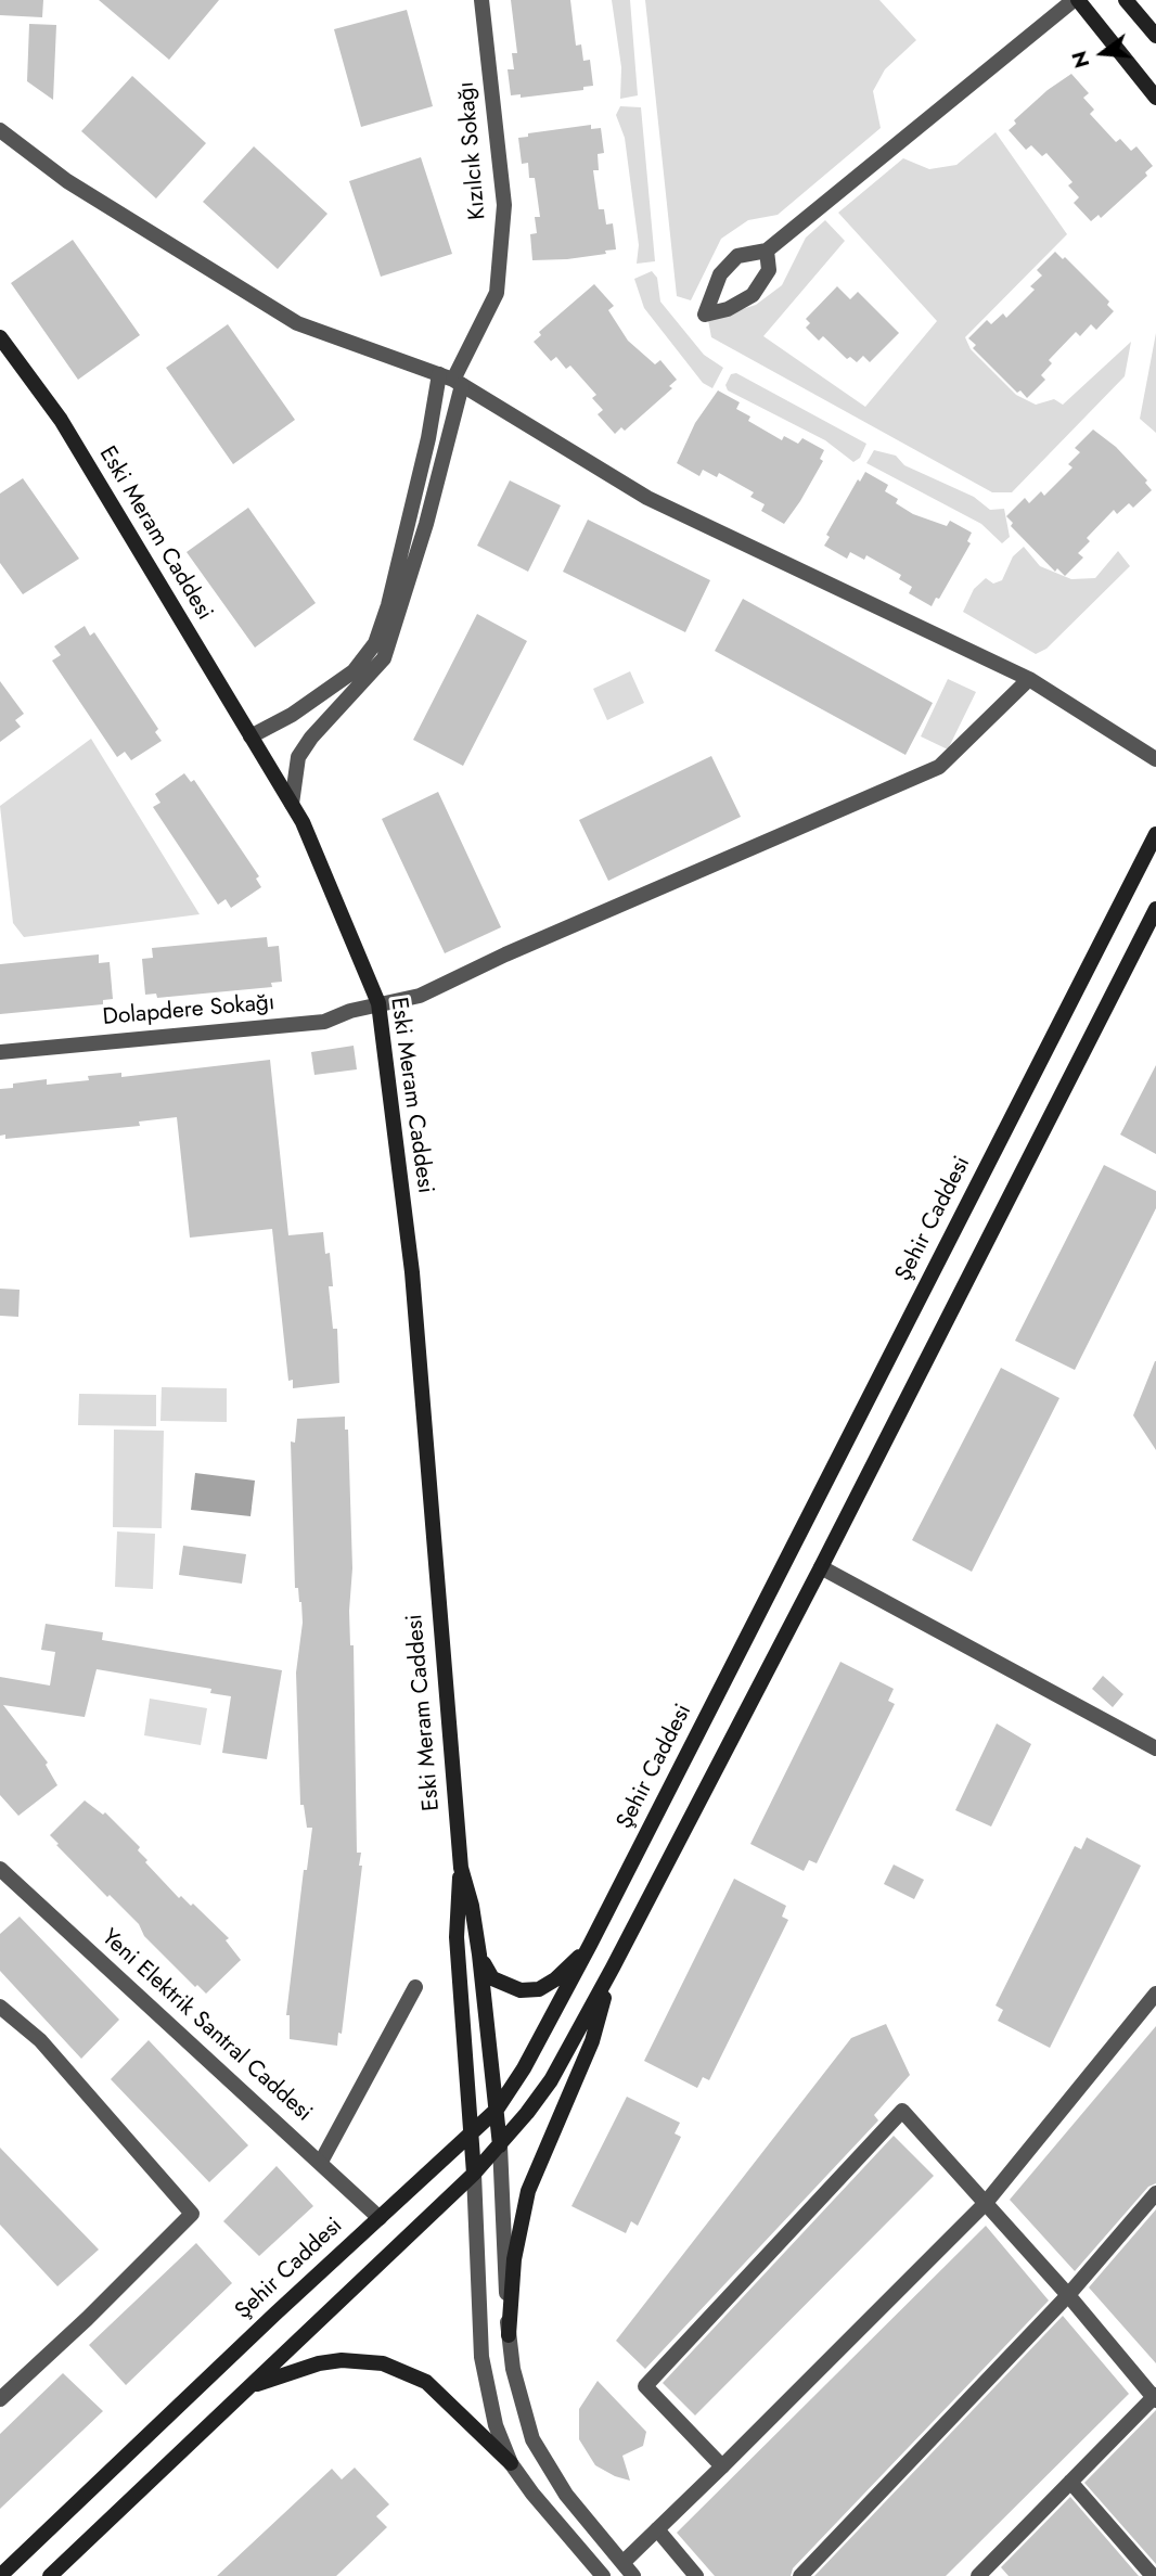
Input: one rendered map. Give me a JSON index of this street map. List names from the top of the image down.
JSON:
{
  "streets": {
    "main road": ["Eski Meram Caddesi", "Şehir Caddesi"],
    "street": ["Kızılcık Sokağı", "Dolapdere Sokağı", "Yeni Elektrik Santral Caddesi"]
  },
  "crossings": [
    ["Eski Meram Caddesi", "Dolapdere Sokağı"],
    ["Eski Meram Caddesi", "Şehir Caddesi"],
    ["Şehir Caddesi", "Yeni Elektrik Santral Caddesi"]
  ],
  "north": "left"
}
